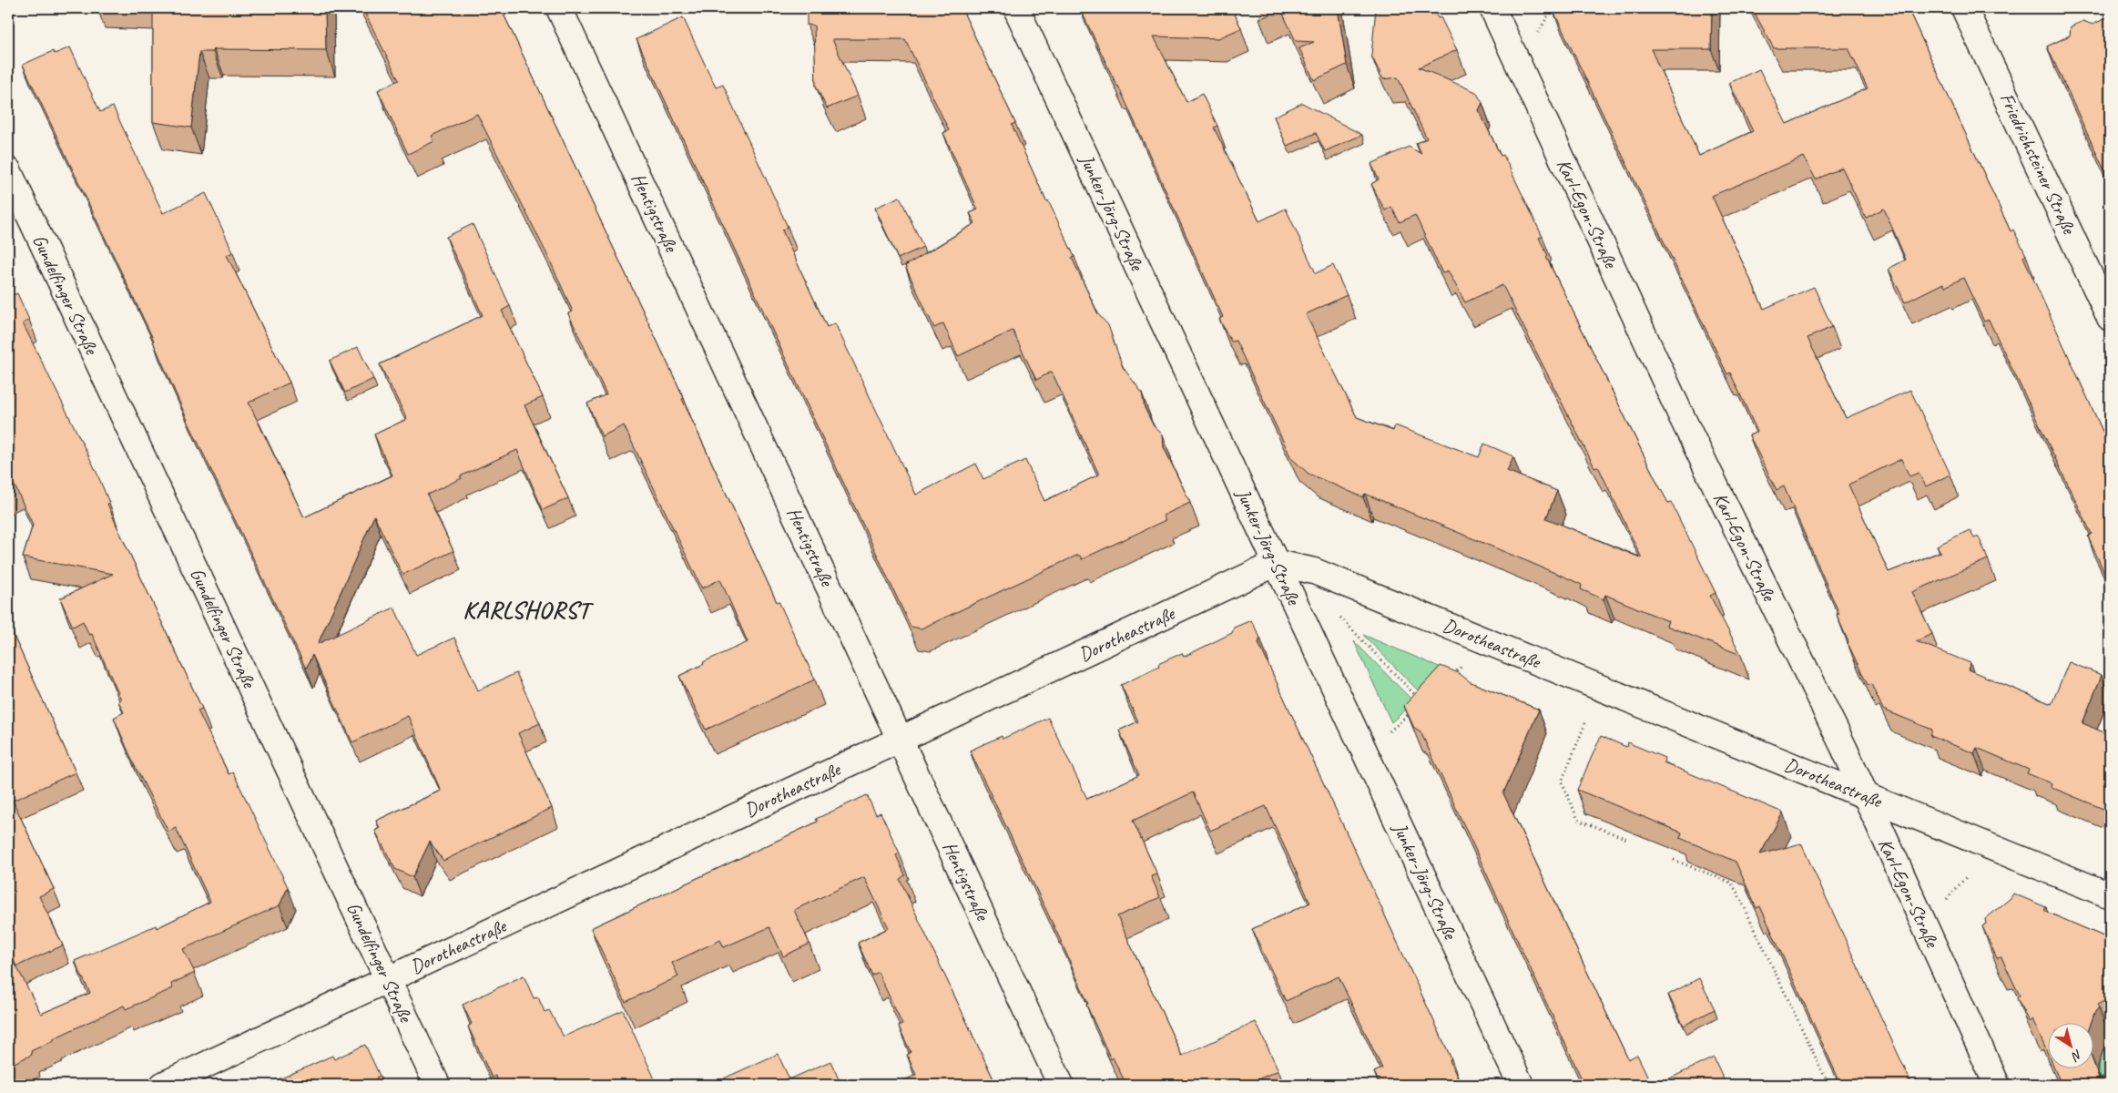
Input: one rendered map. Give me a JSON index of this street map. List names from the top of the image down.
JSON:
{
  "streets": {
    "street": [
      "Friedrichsteiner Straße",
      "Hentigstraße",
      "Junker-Jörg-Straße",
      "Karl-Egon-Straße",
      "Gundelfinger Straße",
      "Dorotheastraße"
    ]
  },
  "crossings": [
    ["Hentigstraße", "Dorotheastraße"],
    ["Junker-Jörg-Straße", "Dorotheastraße"],
    ["Karl-Egon-Straße", "Dorotheastraße"],
    ["Gundelfinger Straße", "Dorotheastraße"]
  ],
  "districts": ["KARLSHORST"],
  "north": "bottom right"
}
